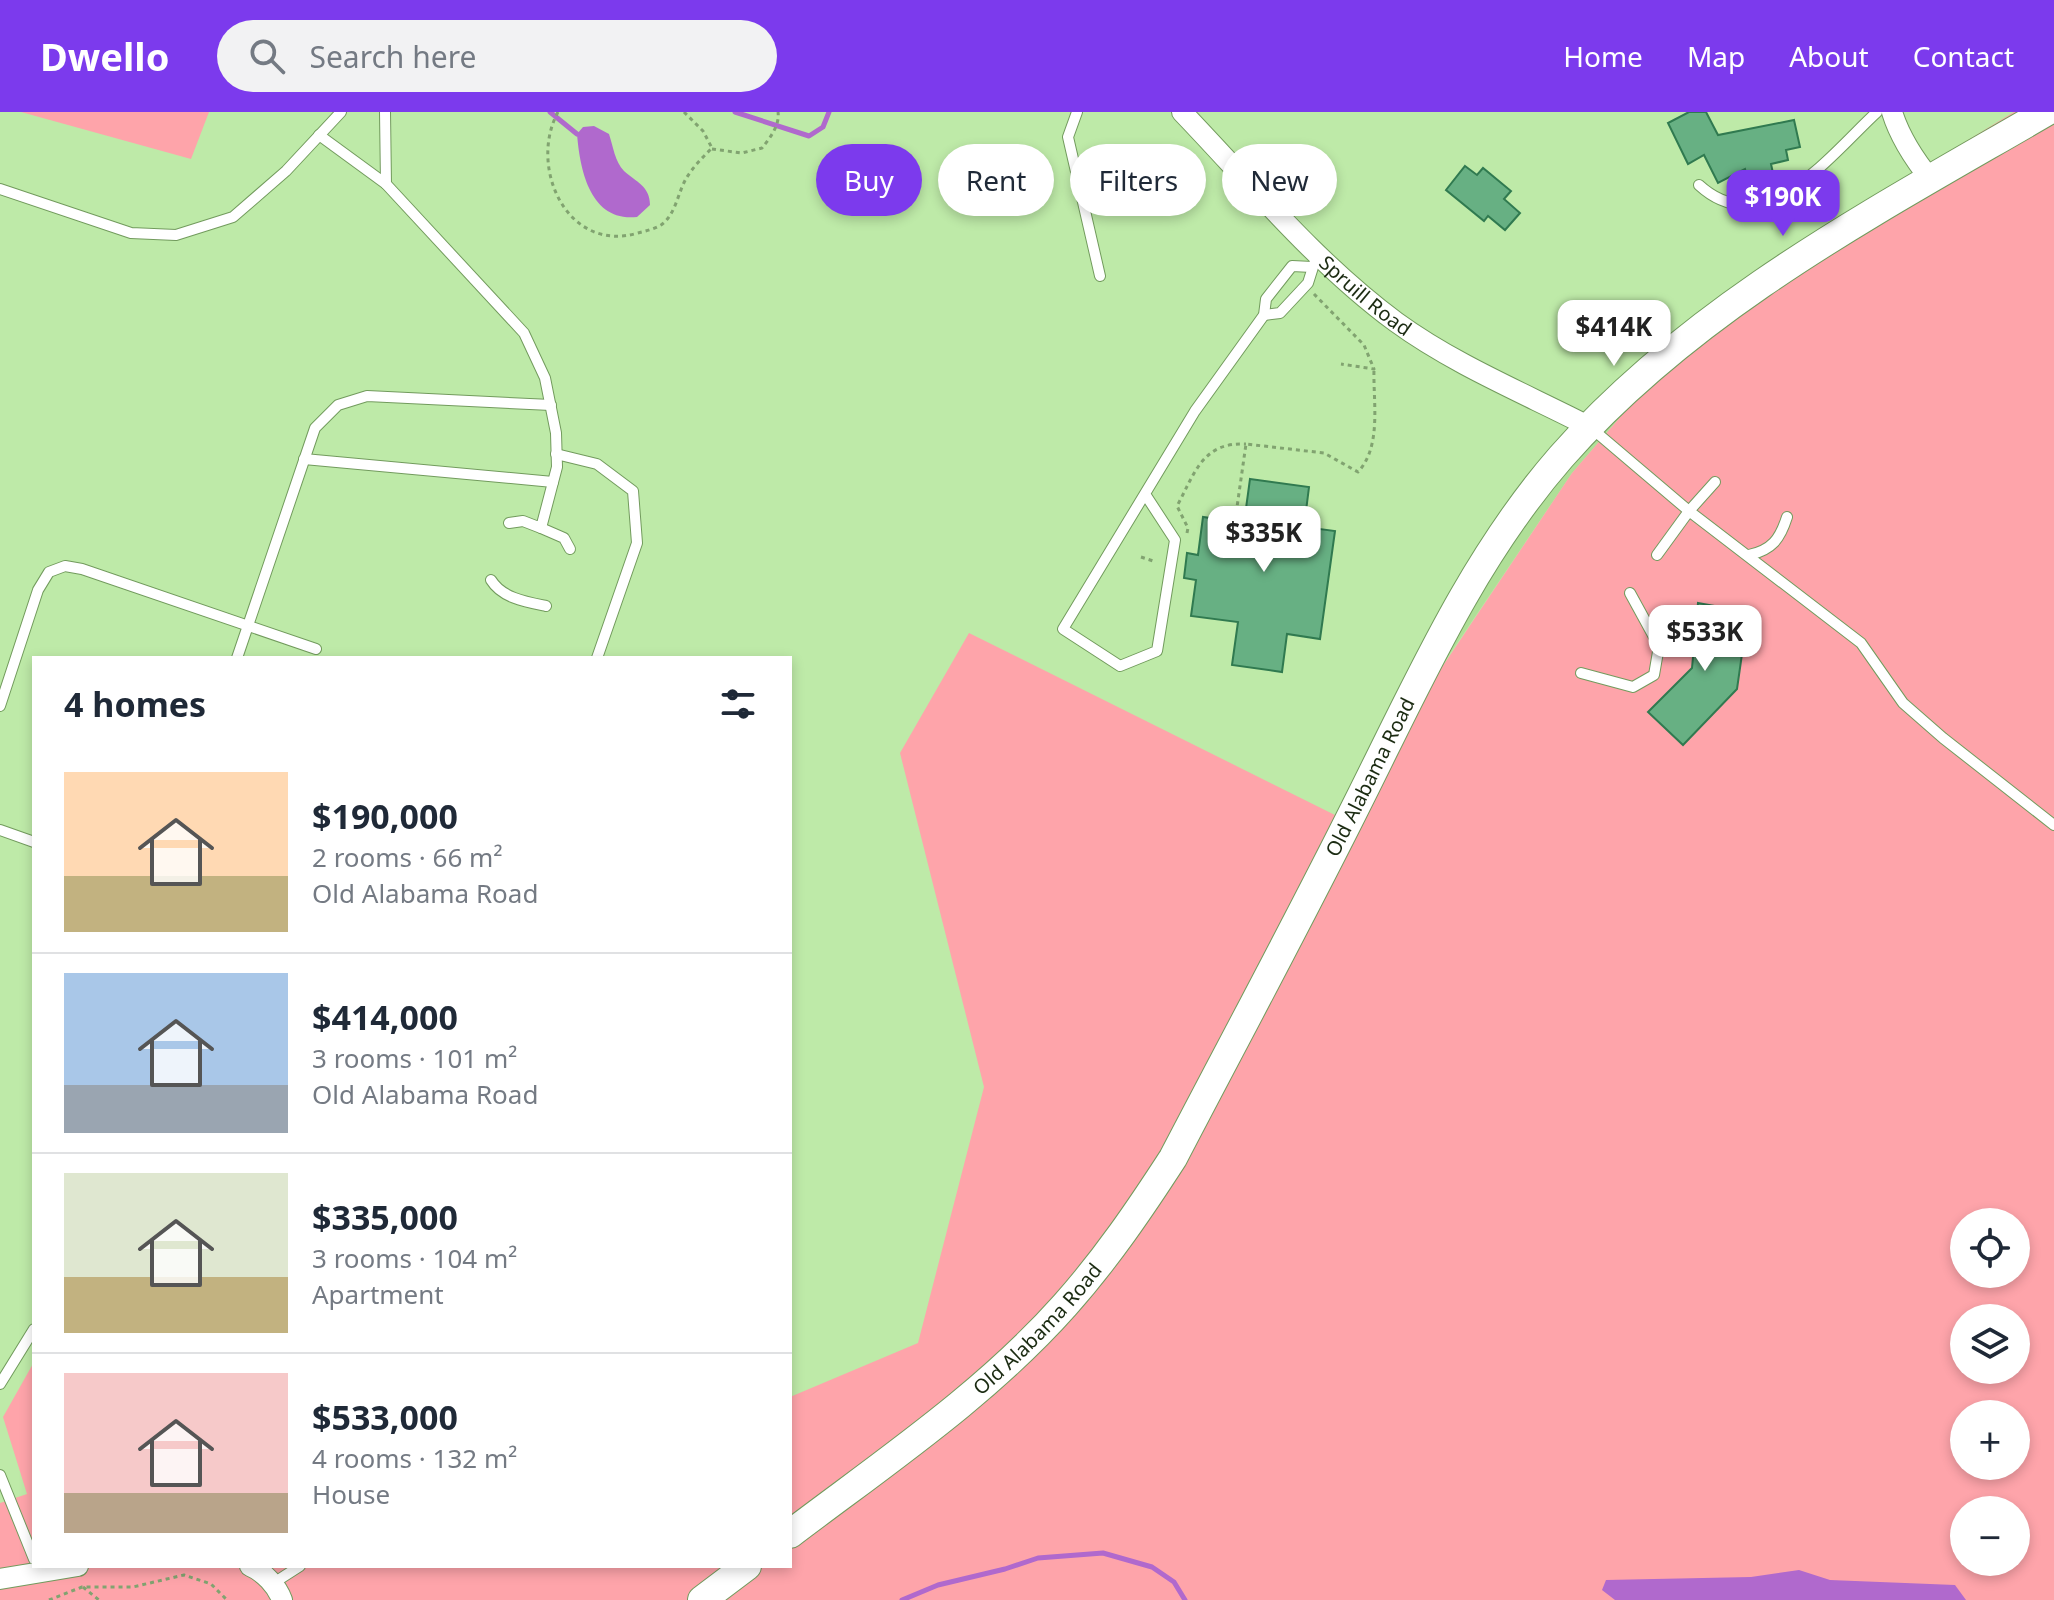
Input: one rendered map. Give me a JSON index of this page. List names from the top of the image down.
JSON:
{
  "streets": {
    "main road": ["Old Alabama Road"],
    "street": ["Spruill Road"]
  },
  "crossings": [
    ["Spruill Road", "Old Alabama Road"]
  ],
  "page": {
    "header": "Dwello",
    "search": "Search here",
    "nav": [
      "Home",
      "Map",
      "About",
      "Contact"
    ],
    "chip": [
      "Buy",
      "Rent",
      "Filters",
      "New"
    ],
    "price": [
      "$190K",
      "$414K",
      "$335K",
      "$533K"
    ],
    "heading": "4 homes",
    "list": [
      {
        "name": "$190,000",
        "note": "2 rooms · 66 m² · Old Alabama Road"
      },
      {
        "name": "$414,000",
        "note": "3 rooms · 101 m² · Old Alabama Road"
      },
      {
        "name": "$335,000",
        "note": "3 rooms · 104 m² · Apartment"
      },
      {
        "name": "$533,000",
        "note": "4 rooms · 132 m² · House"
      }
    ],
    "map_buttons": ["+", "−"]
  }
}
